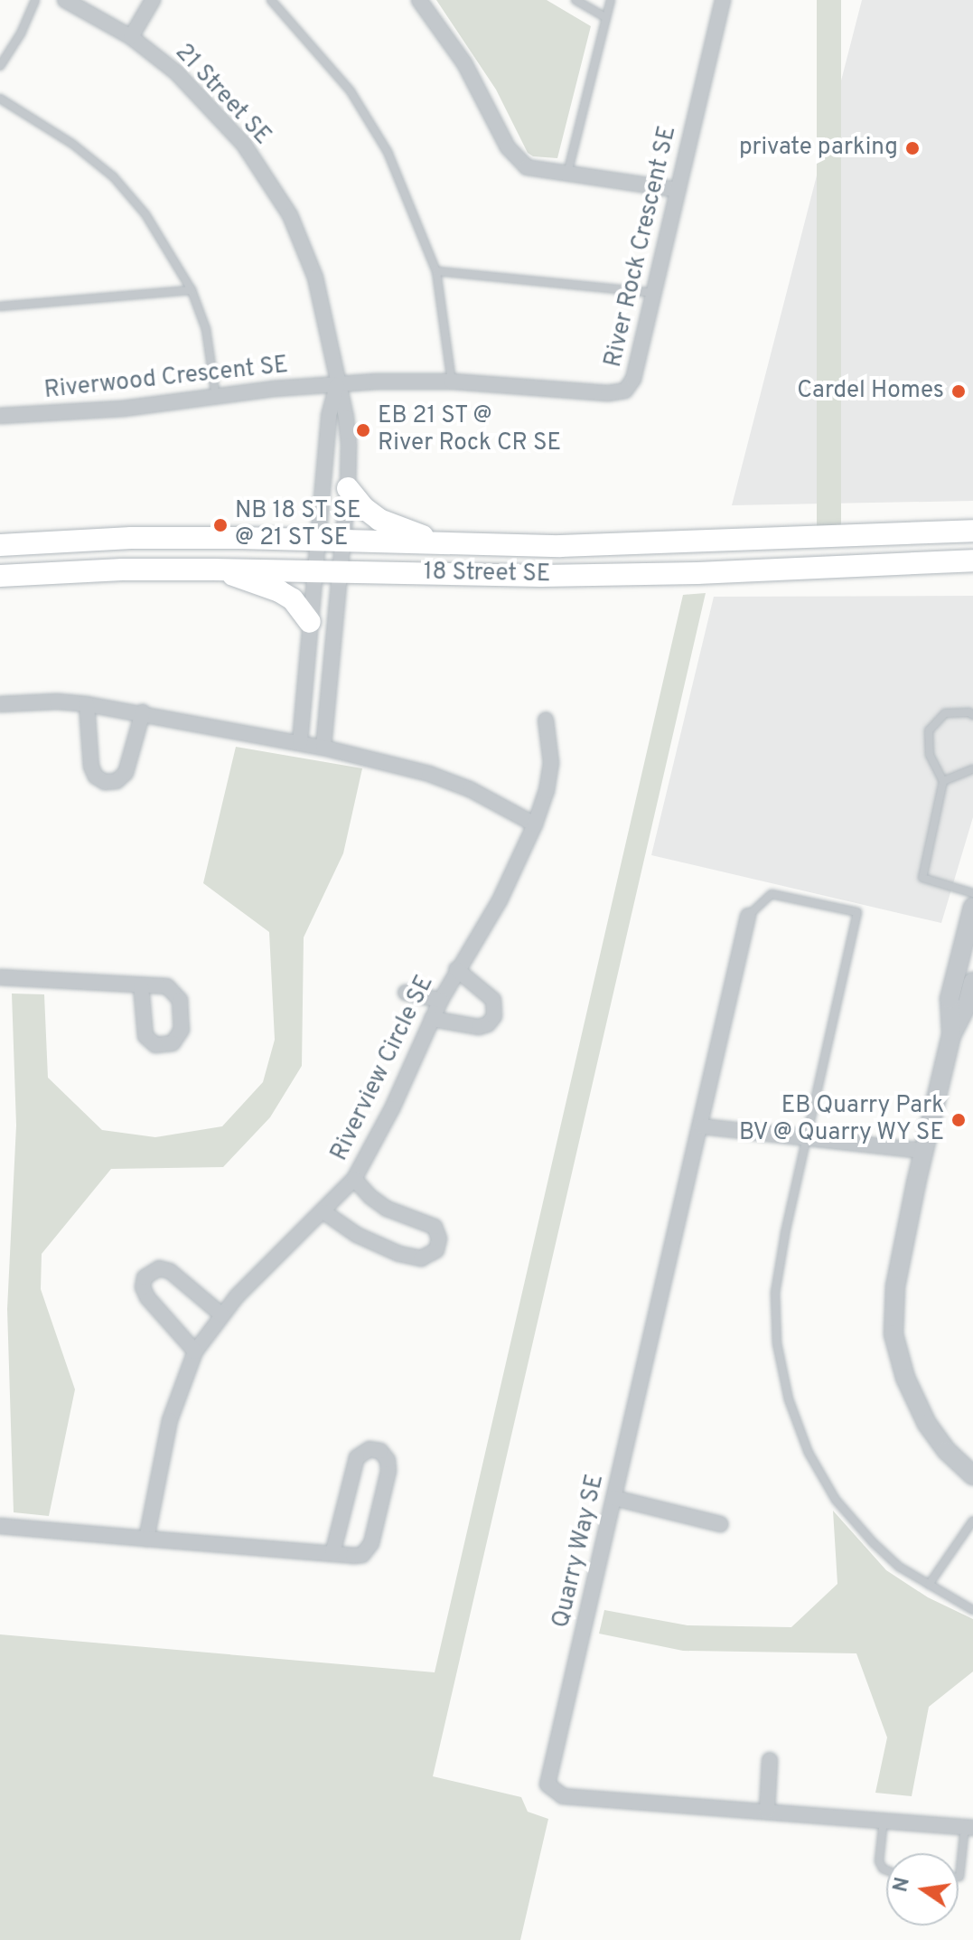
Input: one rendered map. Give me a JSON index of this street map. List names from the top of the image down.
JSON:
{
  "streets": {
    "main road": ["18 Street SE"],
    "street": [
      "21 Street SE",
      "River Rock Crescent SE",
      "Riverwood Crescent SE",
      "Riverview Circle SE",
      "Quarry Way SE"
    ]
  },
  "crossings": [
    ["21 Street SE", "River Rock Crescent SE"],
    ["21 Street SE", "Riverwood Crescent SE"],
    ["21 Street SE", "18 Street SE"],
    ["River Rock Crescent SE", "Riverwood Crescent SE"]
  ],
  "places": [
    "private parking",
    "Cardel Homes",
    "EB 21 ST @ River Rock CR SE",
    "NB 18 ST SE @ 21 ST SE",
    "EB Quarry Park BV @ Quarry WY SE"
  ],
  "north": "left"
}
